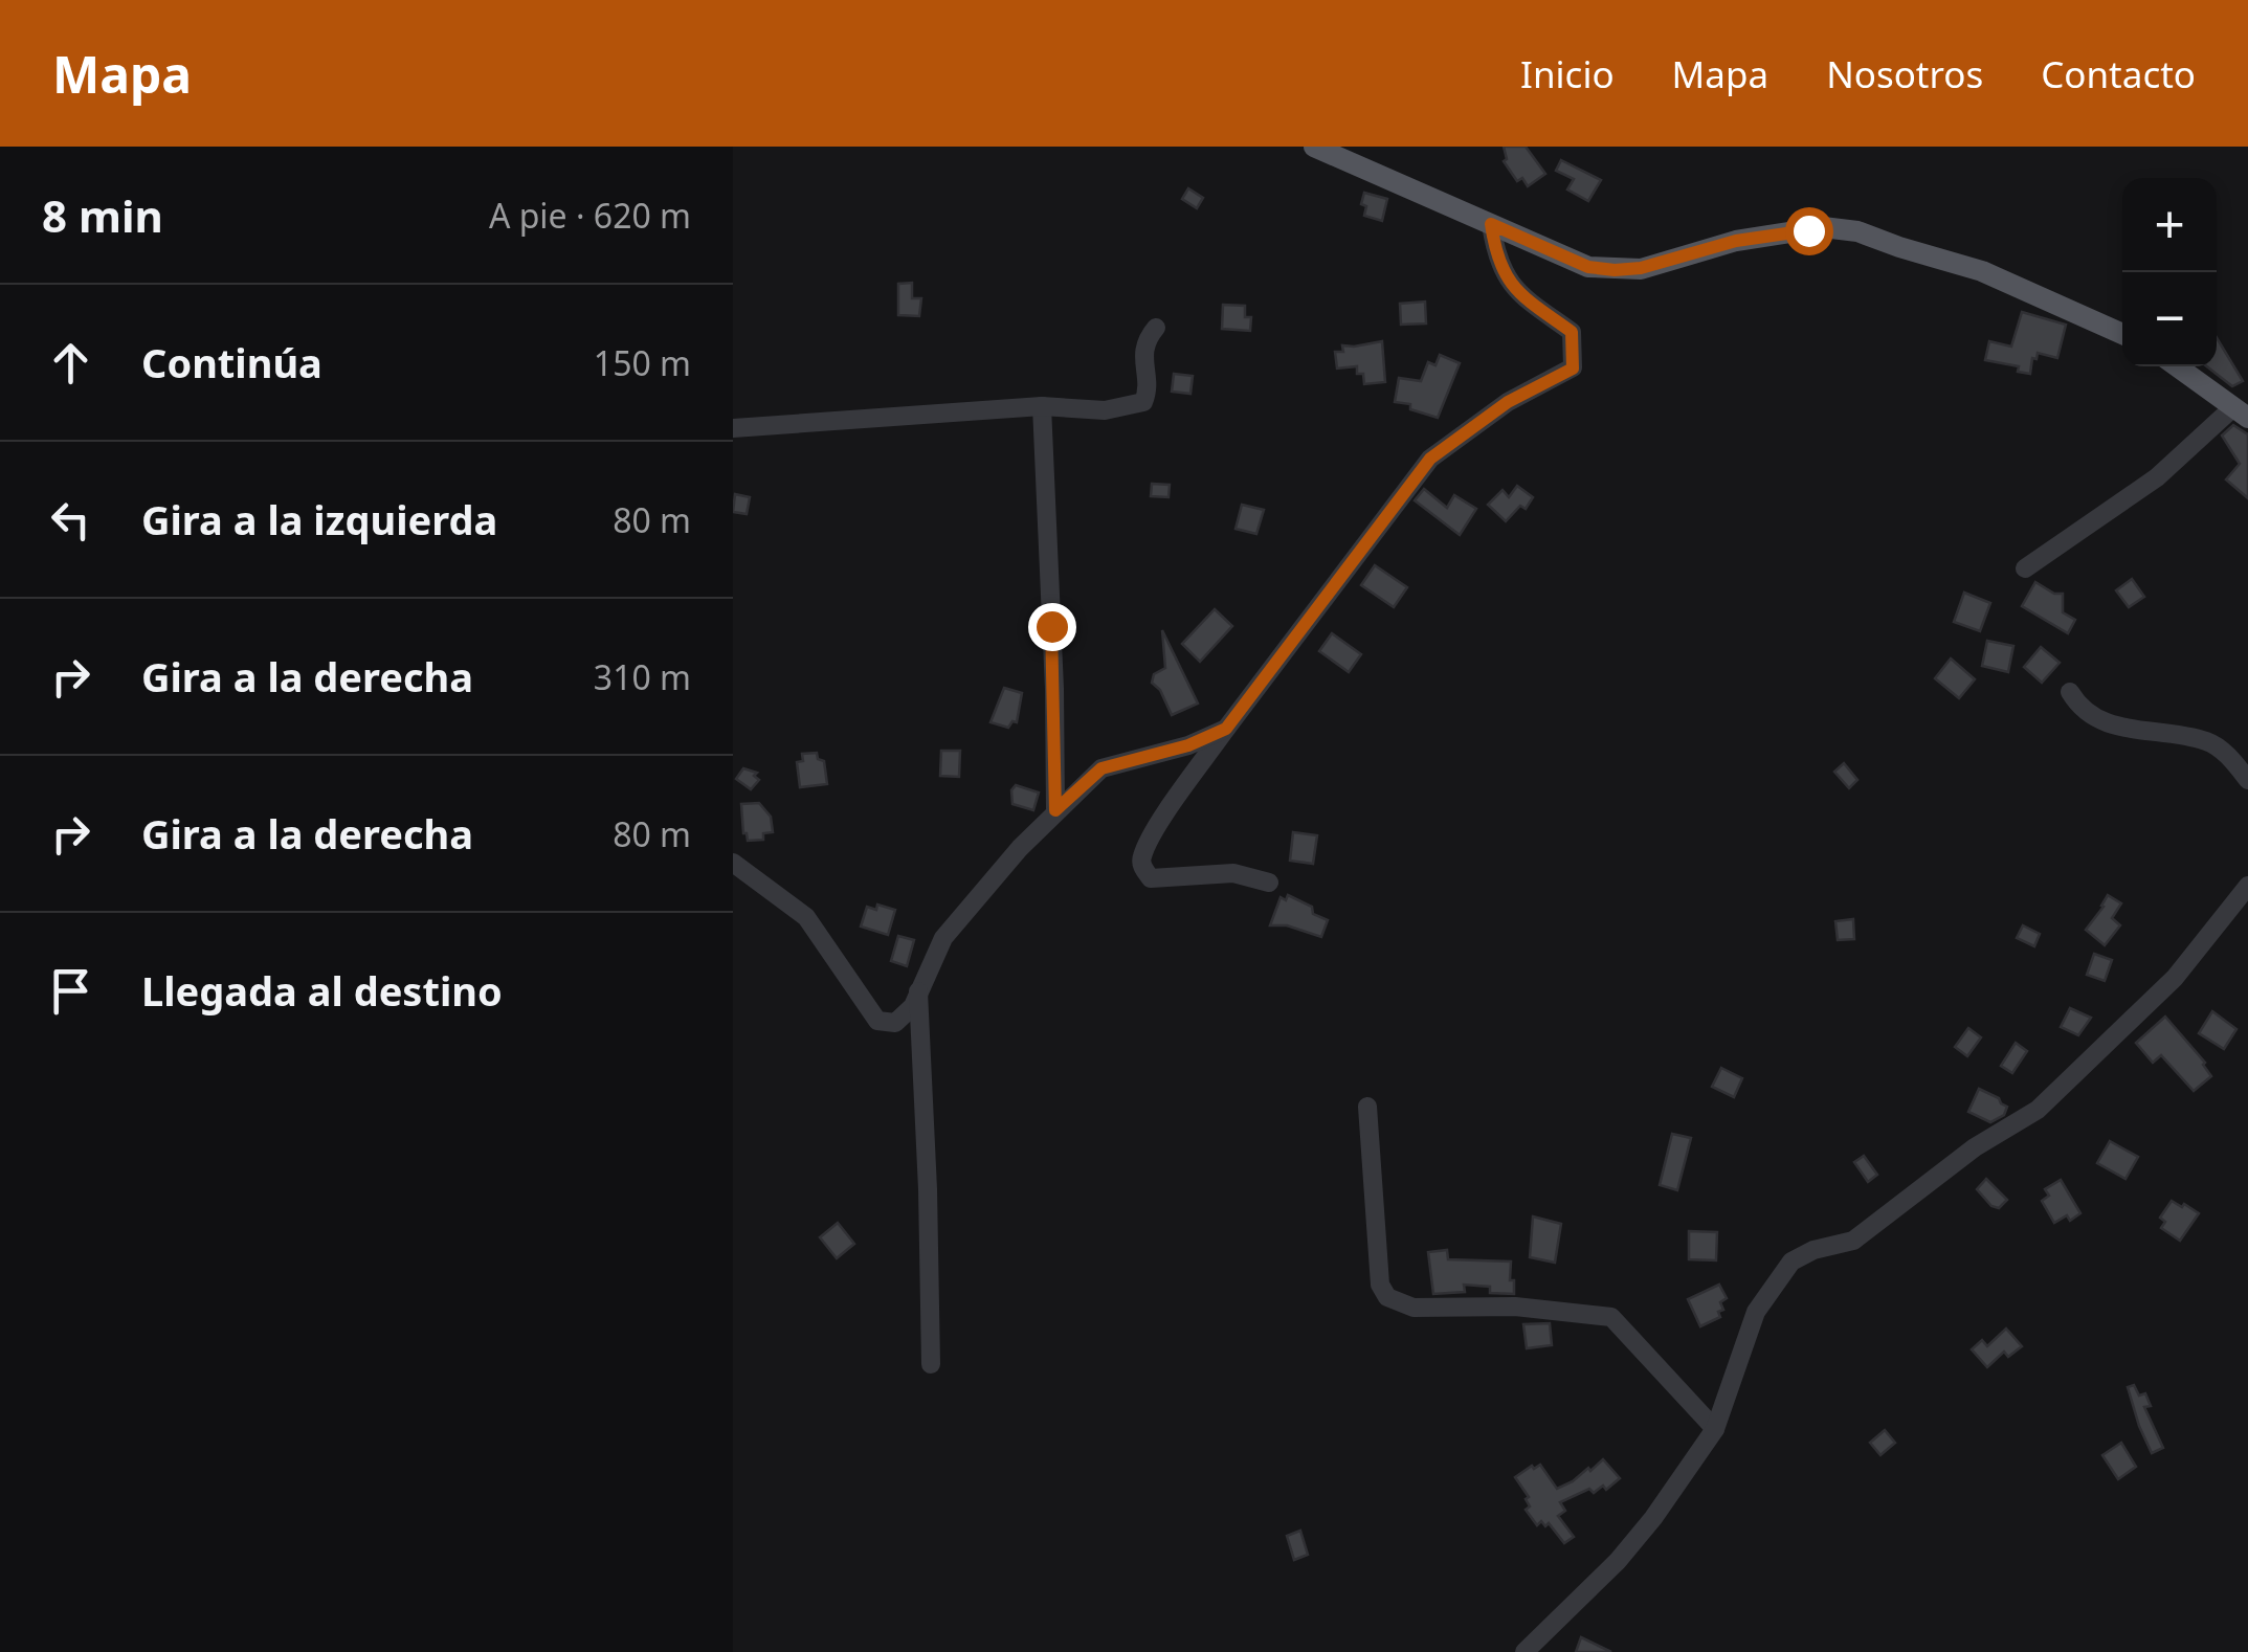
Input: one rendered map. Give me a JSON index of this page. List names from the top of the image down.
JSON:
{
  "page": {
    "header": "Mapa",
    "nav": [
      "Inicio",
      "Mapa",
      "Nosotros",
      "Contacto"
    ],
    "heading": ["8 min", "A pie · 620 m"],
    "map_buttons": ["+", "−"],
    "list": [
      ["Continúa", "150 m"],
      ["Gira a la izquierda", "80 m"],
      ["Gira a la derecha", "310 m"],
      ["Gira a la derecha", "80 m"],
      "Llegada al destino"
    ]
  }
}
